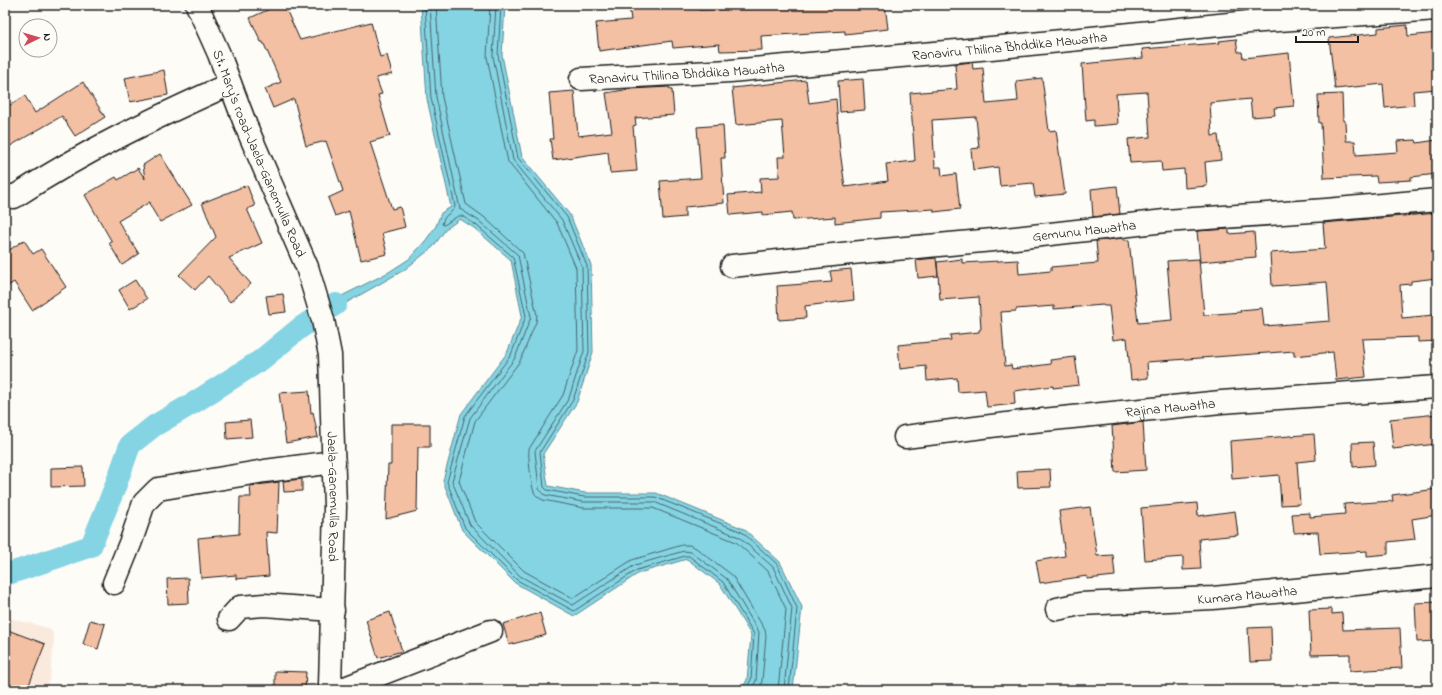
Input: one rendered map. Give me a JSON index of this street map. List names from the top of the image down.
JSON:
{
  "streets": {
    "street": [
      "Ranaviru Thilina Bhddika Mawatha",
      "St. Mary's road-Jaela-Ganemulla Road",
      "Gemunu Mawatha",
      "Rajina Mawatha",
      "Jaela-Ganemulla Road",
      "Kumara Mawatha"
    ]
  },
  "crossings": [
    ["St. Mary's road-Jaela-Ganemulla Road", "Jaela-Ganemulla Road"]
  ],
  "scale_bar": "20 m",
  "north": "right"
}
